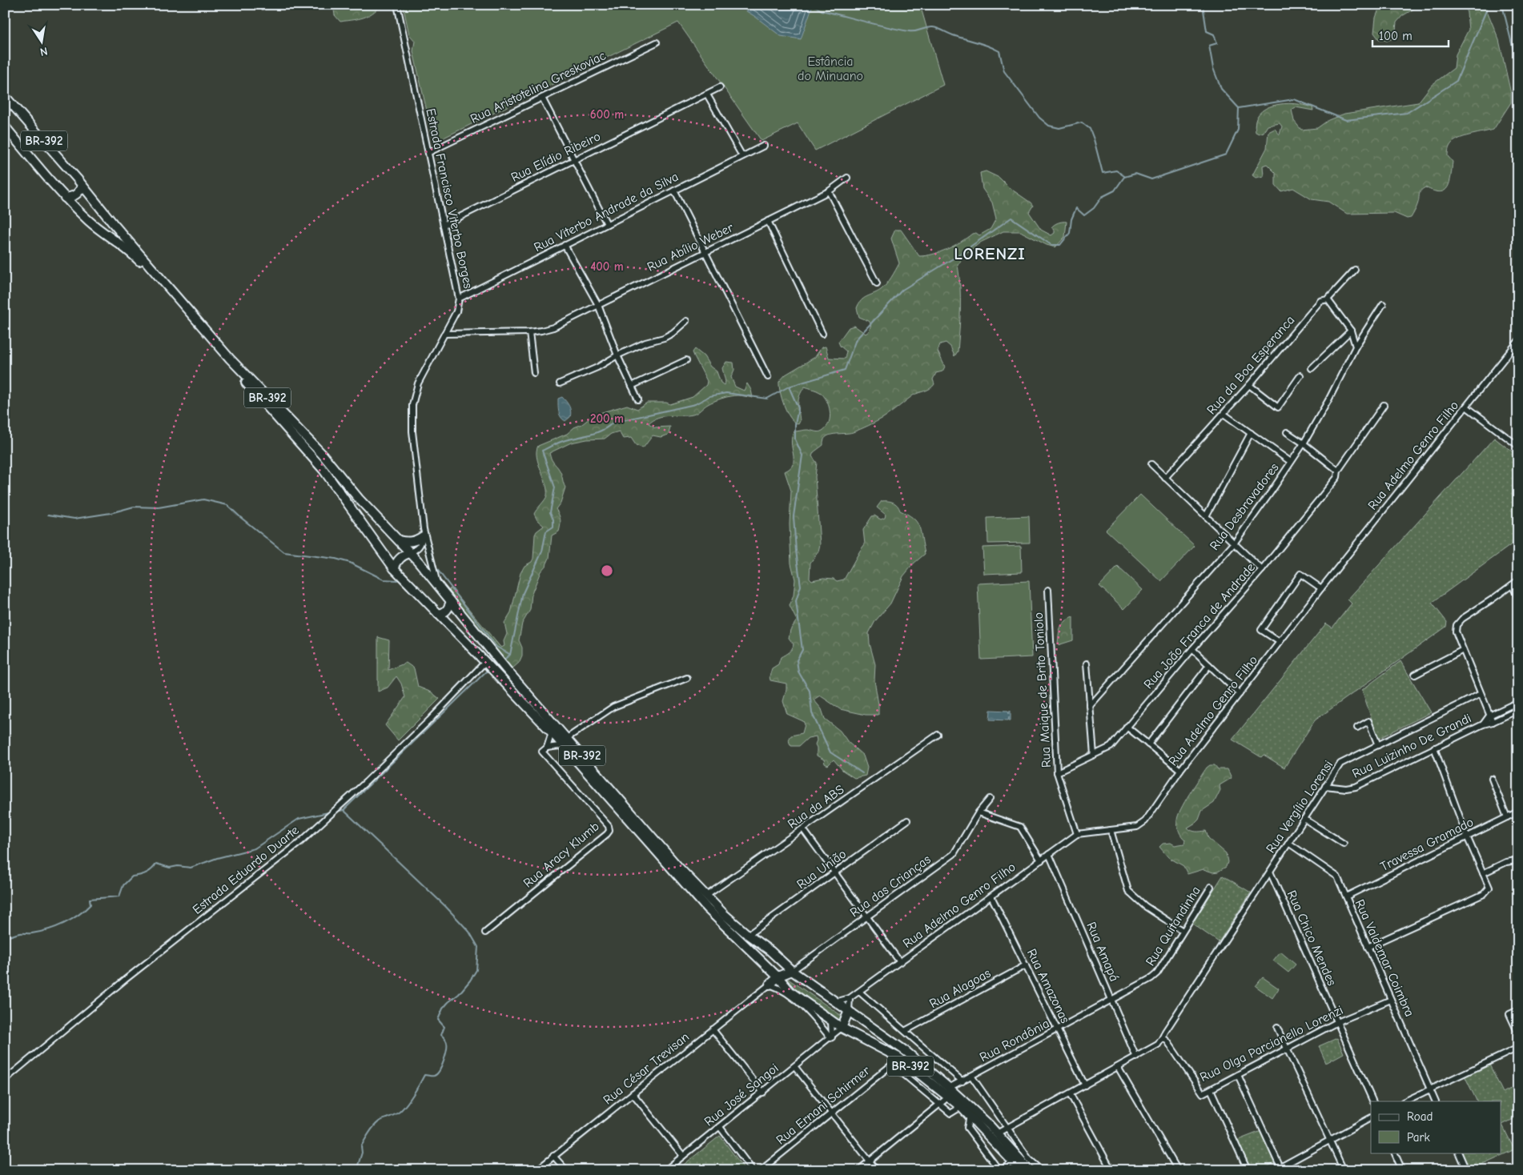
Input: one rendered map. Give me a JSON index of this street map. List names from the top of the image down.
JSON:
{
  "streets": {
    "highway": ["BR-392"],
    "street": [
      "Rua Aristotelina Greskoviac",
      "Rua Elídio Ribeiro",
      "Estrada Francisco Viterbo Borges",
      "Rua Viterbo Andrade da Silva",
      "Rua Abílio Weber",
      "Rua da Boa Esperanca",
      "Rua Adelmo Genro Filho",
      "Rua Desbravadores",
      "Rua João Franca de Andrade",
      "Rua Maique de Brito Toniolo",
      "Rua Luizinho De Grandi",
      "Rua da ABS",
      "Rua Vergílio Lorensi",
      "Travessa Gramado",
      "Rua Aracy Klumb",
      "Rua União",
      "Estrada Eduardo Duarte",
      "Rua das Crianças",
      "Rua Quitandinha",
      "Rua Chico Mendes",
      "Rua Amapá",
      "Rua Valdemar Coimbra",
      "Rua Amazonas",
      "Rua Alagoas",
      "Rua Rondônia",
      "Rua Olga Parcianello Lorenzi",
      "Rua César Trevisan",
      "Rua José Sangoi",
      "Rua Ernani Schirmer"
    ]
  },
  "crossings": [
    ["Rua Aristotelina Greskoviac", "Estrada Francisco Viterbo Borges"],
    ["BR-392", "Estrada Francisco Viterbo Borges"],
    ["BR-392", "Rua Adelmo Genro Filho"],
    ["BR-392", "Rua da ABS"],
    ["BR-392", "Rua União"],
    ["BR-392", "Estrada Eduardo Duarte"],
    ["BR-392", "Rua das Crianças"],
    ["BR-392", "Rua Rondônia"],
    ["BR-392", "Rua César Trevisan"],
    ["BR-392", "Rua José Sangoi"],
    ["BR-392", "Rua Ernani Schirmer"],
    ["Rua Elídio Ribeiro", "Estrada Francisco Viterbo Borges"],
    ["Estrada Francisco Viterbo Borges", "Rua Viterbo Andrade da Silva"],
    ["Estrada Francisco Viterbo Borges", "Rua Abílio Weber"],
    ["Rua Adelmo Genro Filho", "Rua Maique de Brito Toniolo"],
    ["Rua Adelmo Genro Filho", "Rua Amapá"],
    ["Rua Adelmo Genro Filho", "Rua Amazonas"],
    ["Rua João Franca de Andrade", "Rua Maique de Brito Toniolo"],
    ["Rua Luizinho De Grandi", "Rua Vergílio Lorensi"],
    ["Rua Vergílio Lorensi", "Rua Chico Mendes"],
    ["Rua Vergílio Lorensi", "Rua Valdemar Coimbra"],
    ["Rua Vergílio Lorensi", "Rua Olga Parcianello Lorenzi"],
    ["Travessa Gramado", "Rua Valdemar Coimbra"],
    ["Rua das Crianças", "Rua César Trevisan"],
    ["Rua Quitandinha", "Rua Amapá"],
    ["Rua Quitandinha", "Rua Rondônia"],
    ["Rua Chico Mendes", "Rua Olga Parcianello Lorenzi"],
    ["Rua Amapá", "Rua Rondônia"],
    ["Rua Valdemar Coimbra", "Rua Olga Parcianello Lorenzi"],
    ["Rua Amazonas", "Rua Alagoas"],
    ["Rua Amazonas", "Rua Rondônia"]
  ],
  "districts": ["LORENZI"],
  "parks": ["Estância do Minuano"],
  "legend": ["Road", "Park"],
  "scale_bar": "100 m",
  "north": "bottom",
  "rings": ["600 m", "400 m", "200 m"]
}
